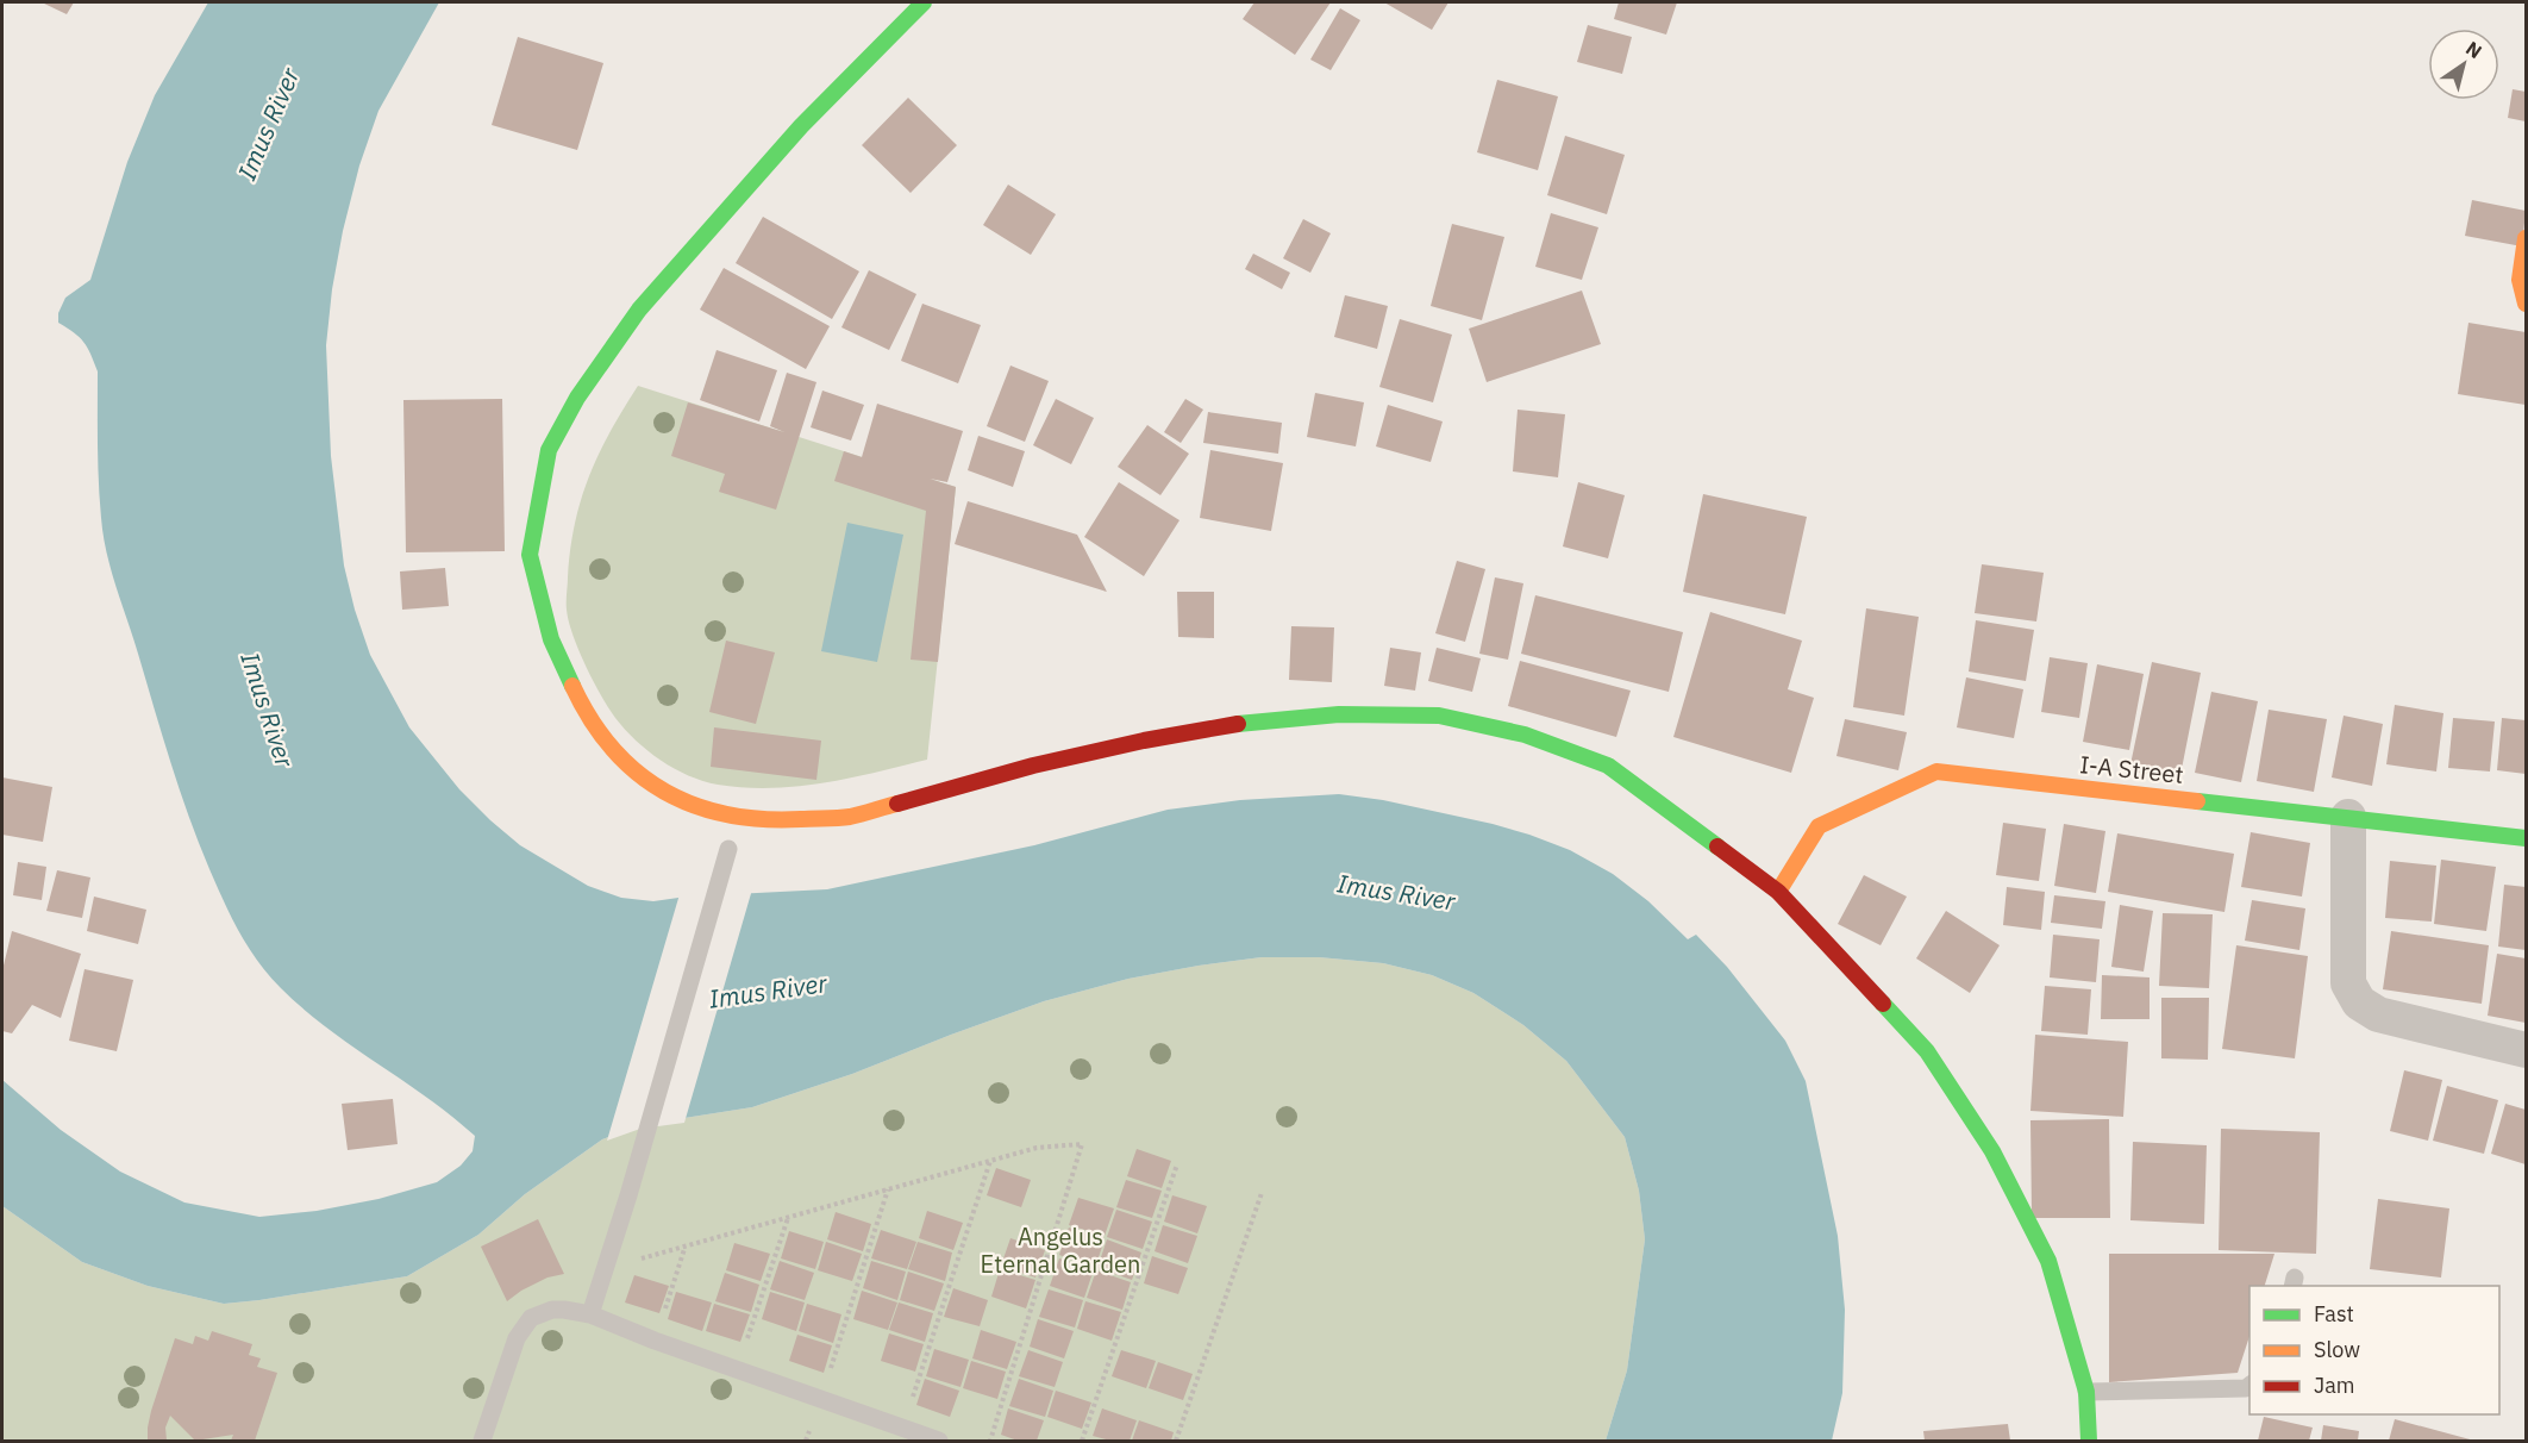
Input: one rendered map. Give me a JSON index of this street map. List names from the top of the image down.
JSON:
{
  "streets": {
    "main road": ["I-A Street"]
  },
  "water": ["Imus River"],
  "parks": ["Angelus Eternal Garden"],
  "legend": ["Fast", "Slow", "Jam"],
  "north": "top right"
}
